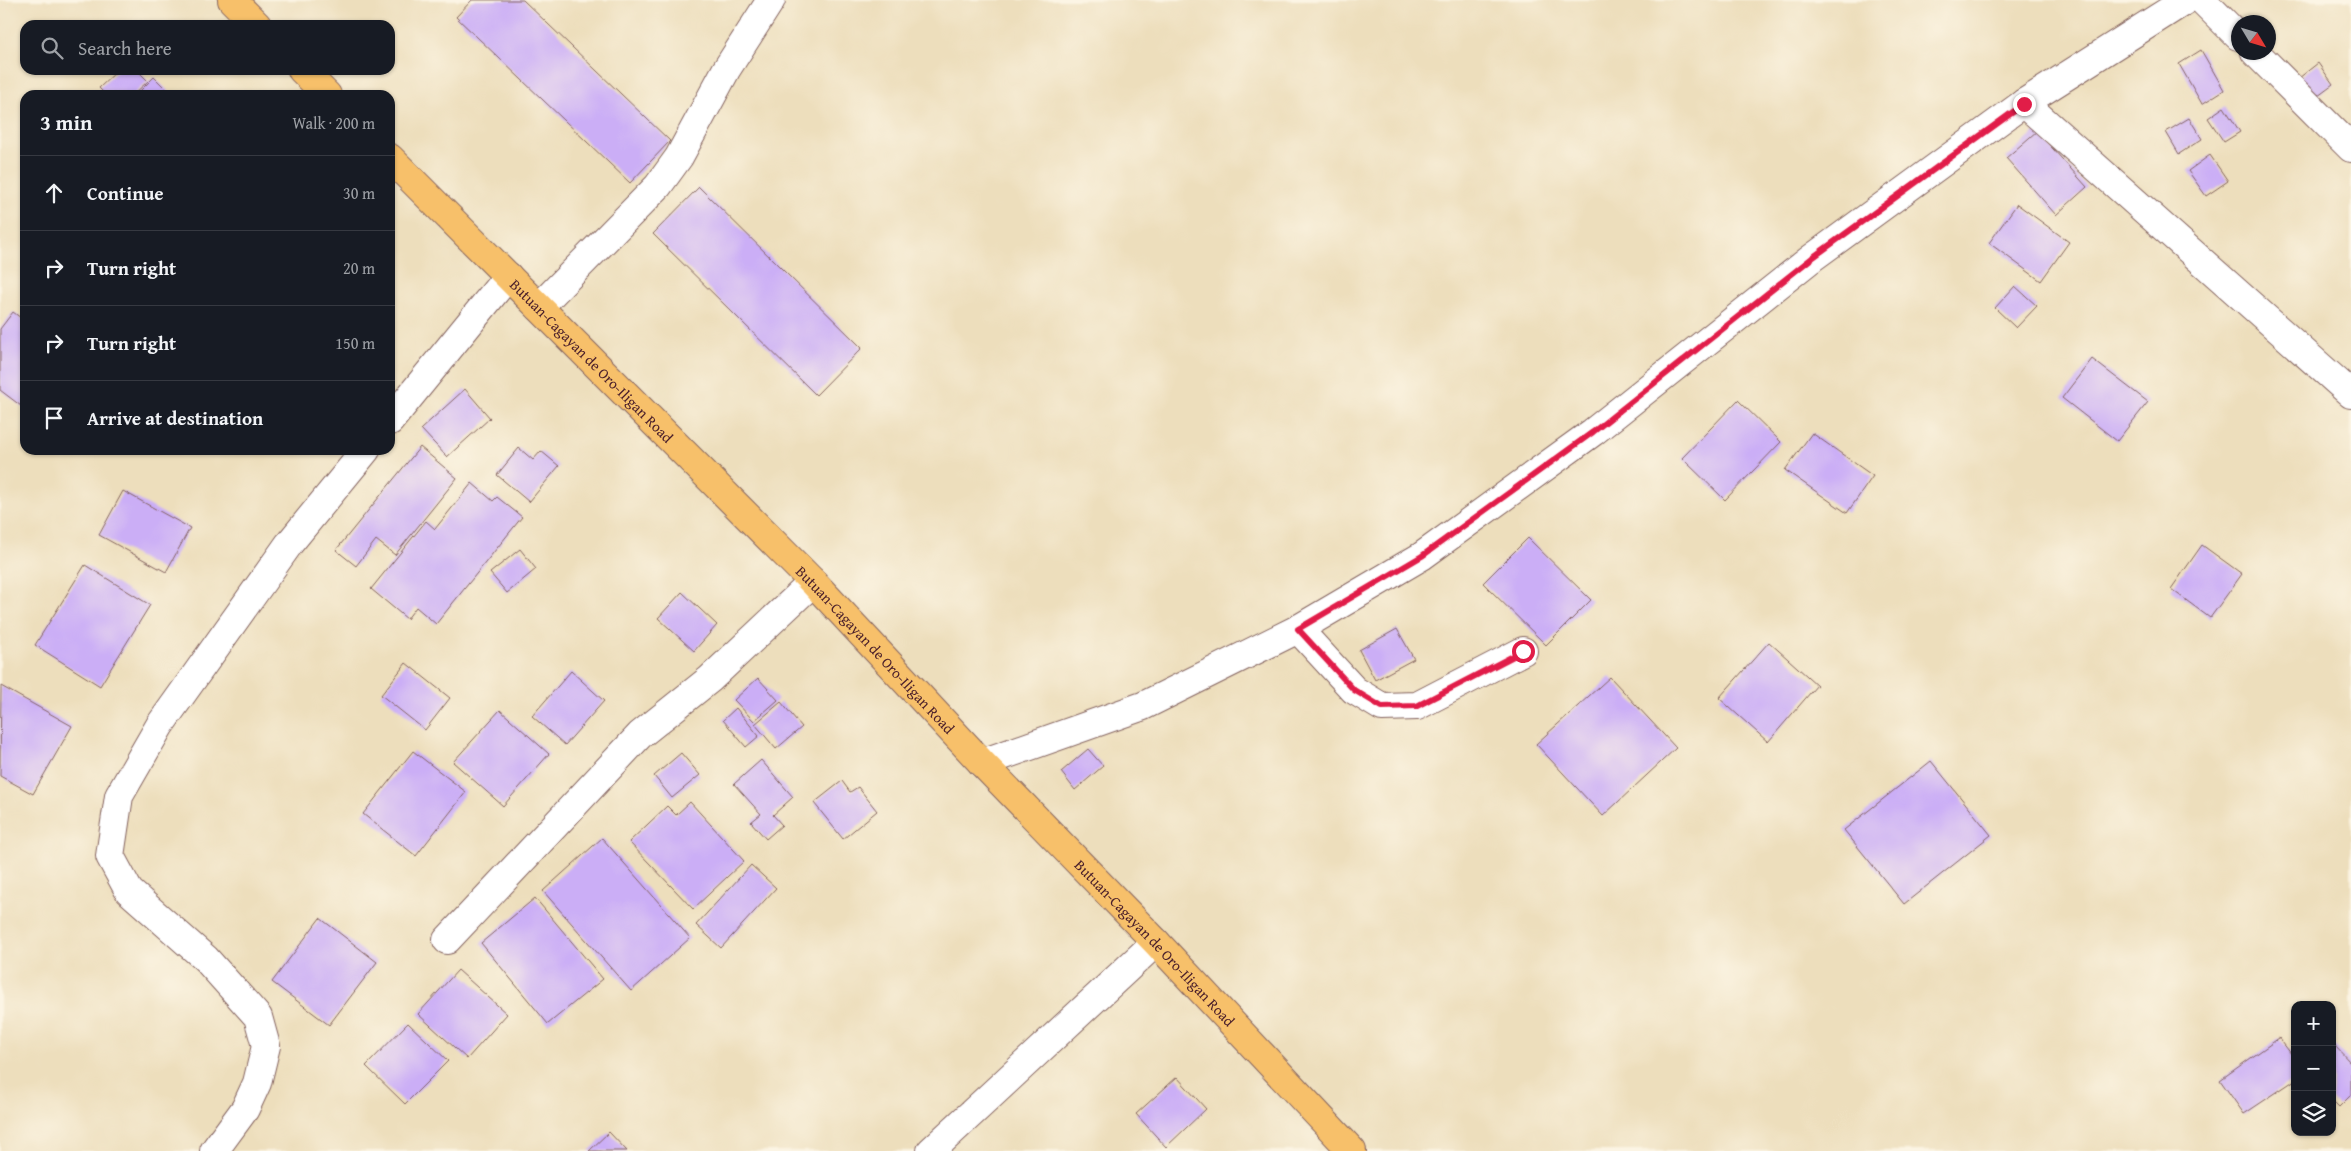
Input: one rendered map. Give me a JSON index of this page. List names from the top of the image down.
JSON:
{
  "streets": {
    "highway": ["Butuan-Cagayan de Oro-Iligan Road"]
  },
  "north": "bottom right",
  "page": {
    "search": "Search here",
    "heading": ["3 min", "Walk · 200 m"],
    "list": [
      ["Continue", "30 m"],
      ["Turn right", "20 m"],
      ["Turn right", "150 m"],
      "Arrive at destination"
    ],
    "map_buttons": ["+", "−"]
  }
}
